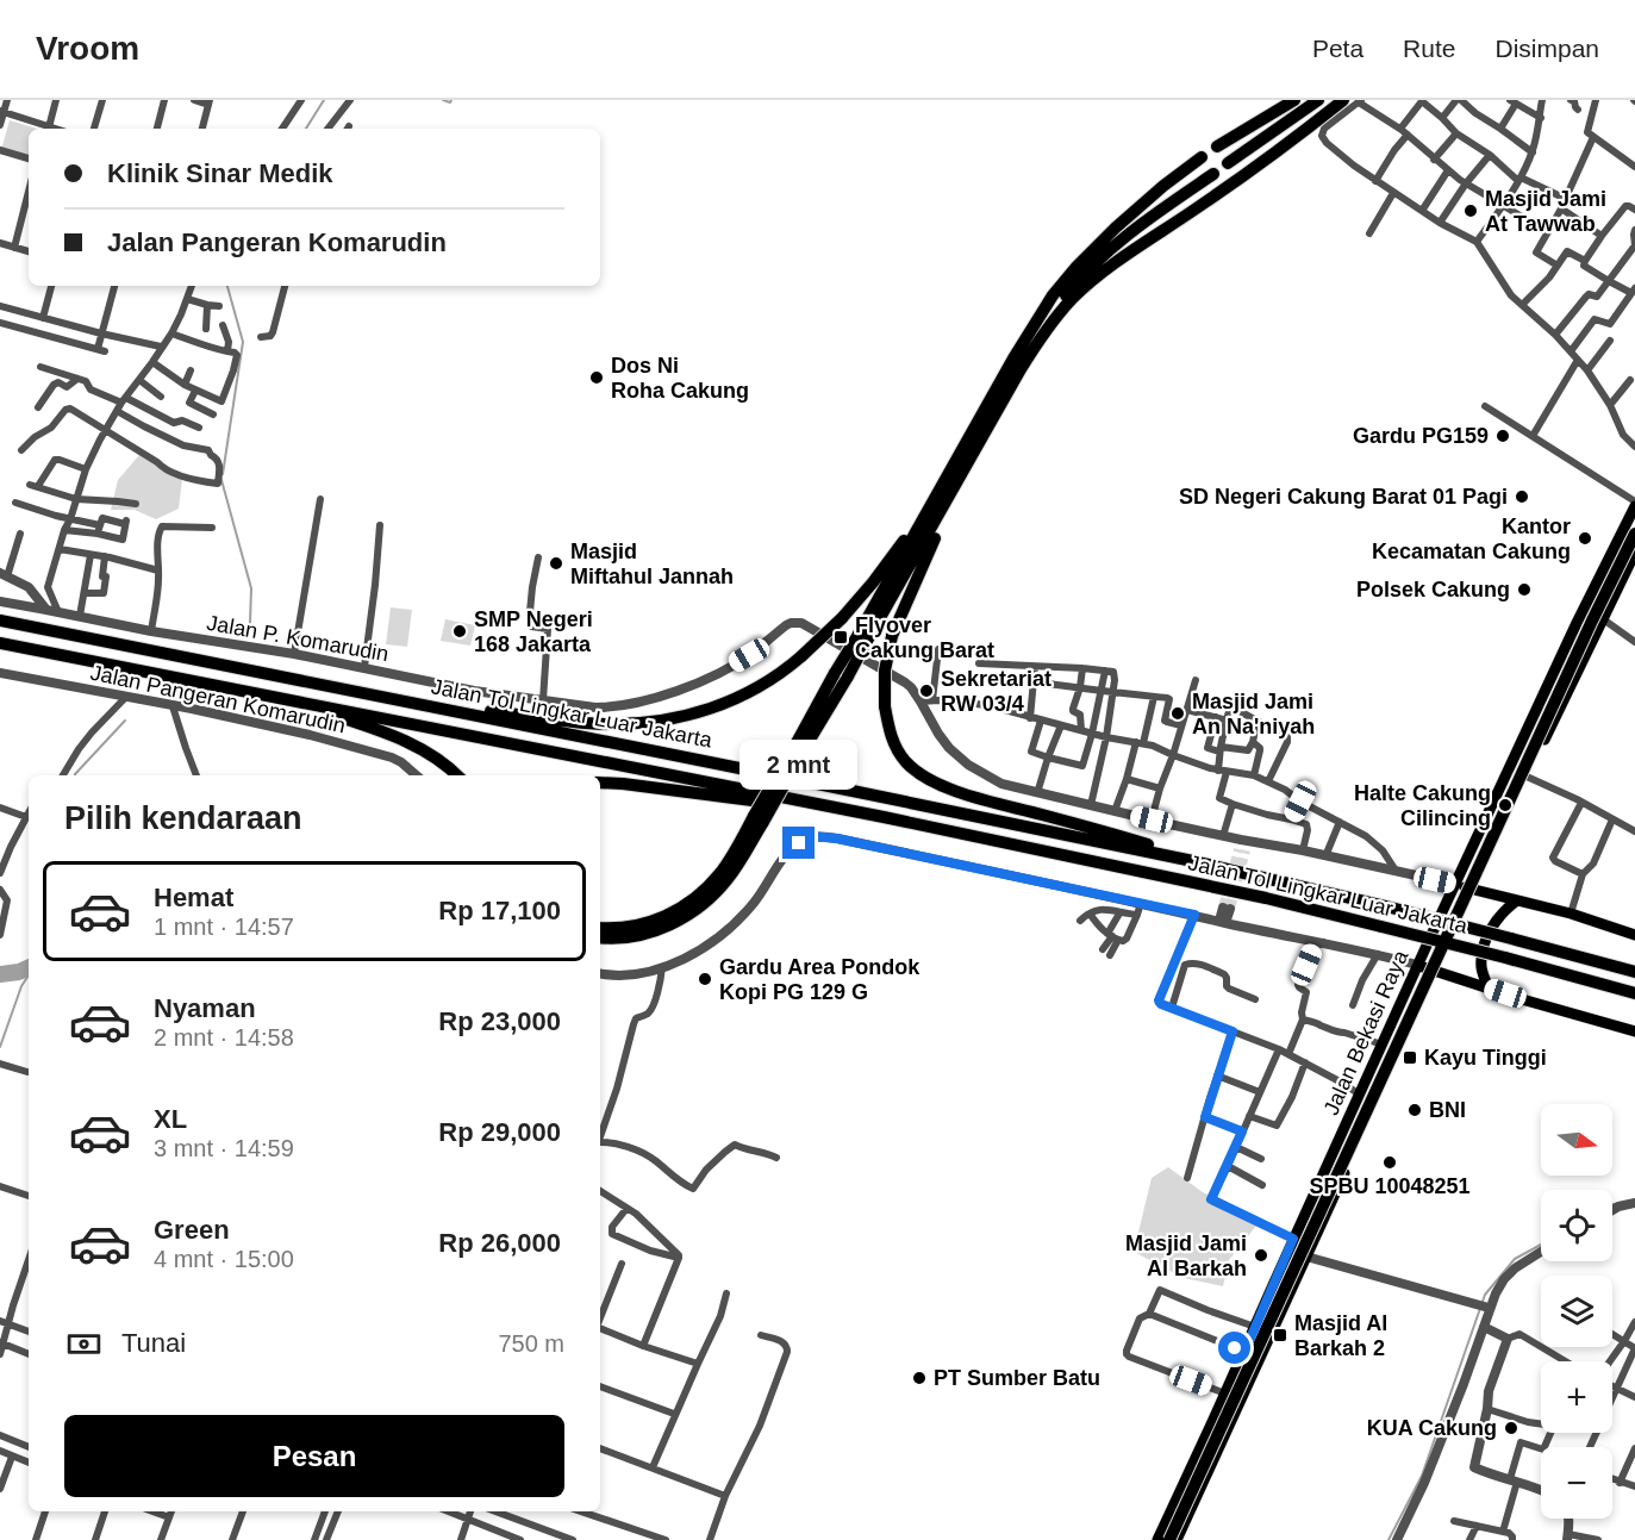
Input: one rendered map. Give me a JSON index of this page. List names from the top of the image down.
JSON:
{
  "streets": {
    "highway": ["Jalan Tol Lingkar Luar Jakarta", "Jalan Bekasi Raya"],
    "street": ["Jalan P. Komarudin", "Jalan Pangeran Komarudin"]
  },
  "places": {
    "other": [
      "Masjid Jami At Tawwab",
      "Dos Ni Roha Cakung",
      "Gardu PG159",
      "SD Negeri Cakung Barat 01 Pagi",
      "Kantor Kecamatan Cakung",
      "Masjid Miftahul Jannah",
      "Polsek Cakung",
      "SMP Negeri 168 Jakarta",
      "Sekretariat RW 03/4",
      "Masjid Jami An Na'niyah",
      "Halte Cakung Cilincing",
      "Gardu Area Pondok Kopi PG 129 G",
      "BNI",
      "SPBU 10048251",
      "Masjid Jami Al Barkah",
      "PT Sumber Batu",
      "KUA Cakung"
    ],
    "transit": ["Flyover Cakung Barat", "Kayu Tinggi", "Masjid Al Barkah 2"]
  },
  "north": "right",
  "page": {
    "header": "Vroom",
    "nav": ["Peta", "Rute", "Disimpan"],
    "banner": ["Klinik Sinar Medik", "Jalan Pangeran Komarudin"],
    "bubble": "2 mnt",
    "heading": "Pilih kendaraan",
    "list": [
      {
        "name": "Hemat",
        "note": "1 mnt · 14:57",
        "value": "Rp 17,100"
      },
      {
        "name": "Nyaman",
        "note": "2 mnt · 14:58",
        "value": "Rp 23,000"
      },
      {
        "name": "XL",
        "note": "3 mnt · 14:59",
        "value": "Rp 29,000"
      },
      {
        "name": "Green",
        "note": "4 mnt · 15:00",
        "value": "Rp 26,000"
      }
    ],
    "map_buttons": ["+", "−"],
    "pay": ["Tunai", "750 m"],
    "buttons": "Pesan"
  }
}
